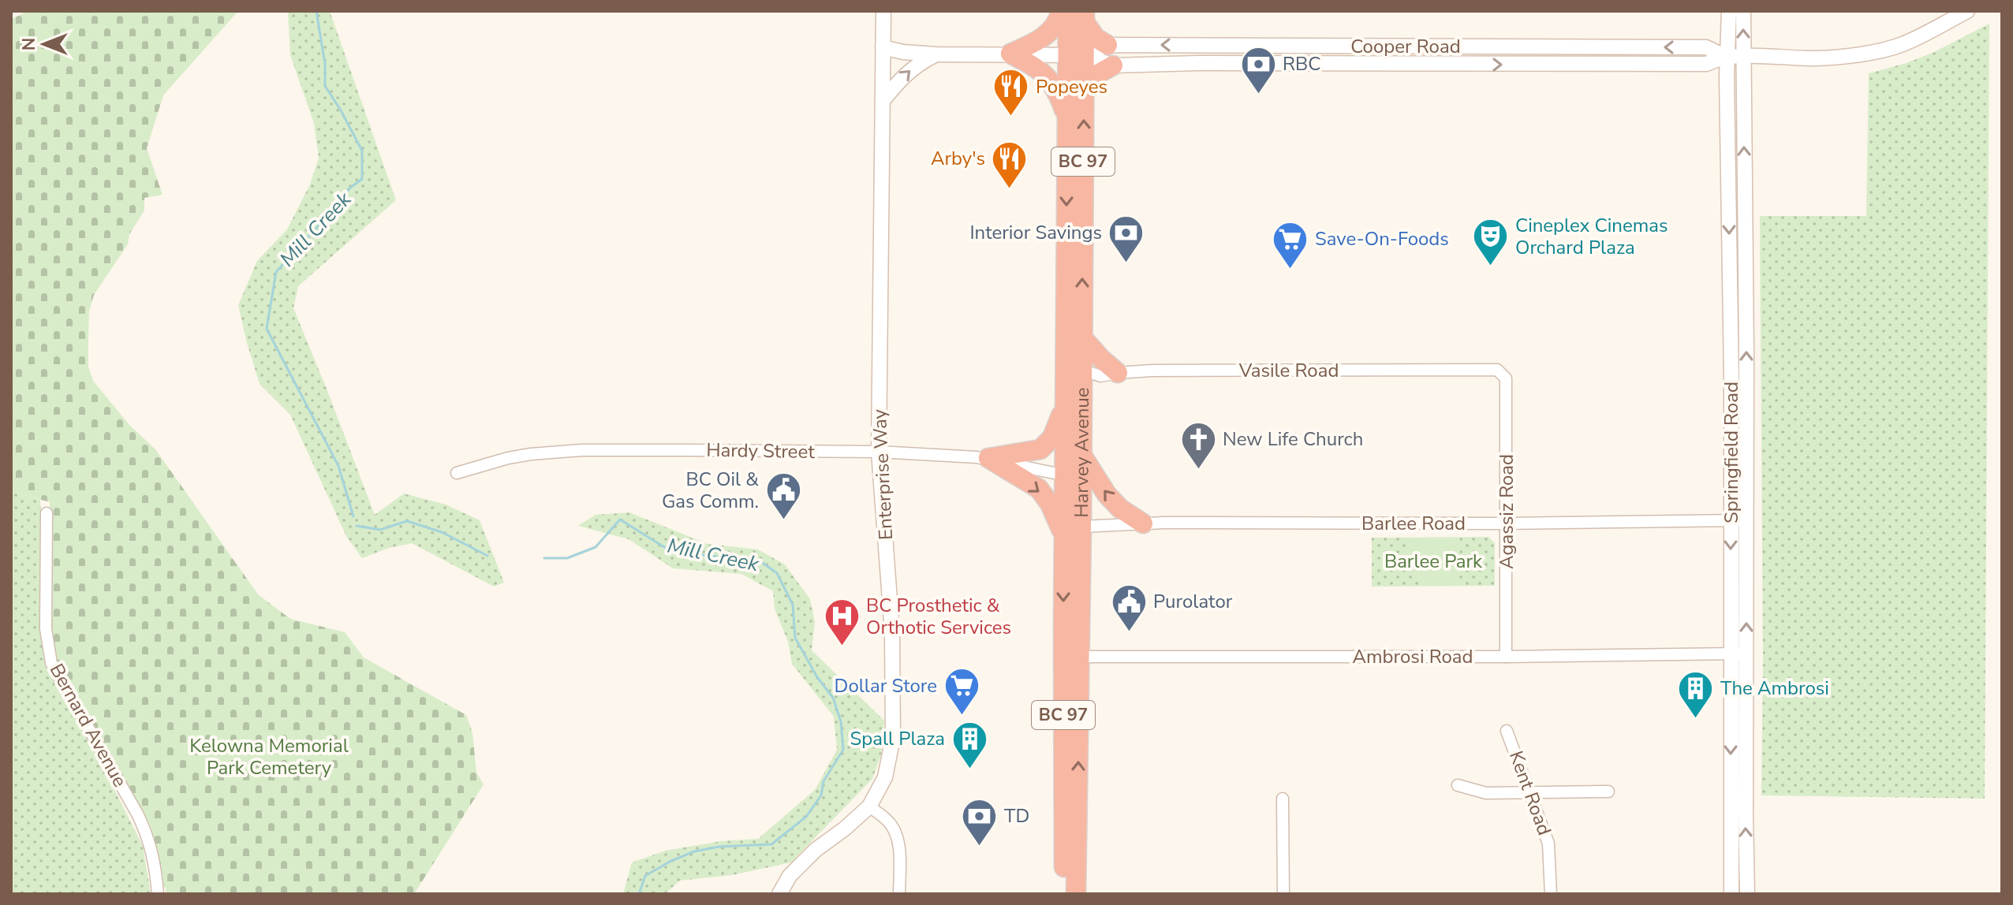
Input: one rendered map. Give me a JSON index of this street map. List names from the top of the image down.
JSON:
{
  "streets": {
    "highway": ["BC 97", "Harvey Avenue"],
    "main road": ["Cooper Road", "Springfield Road", "Enterprise Way"],
    "street": [
      "Vasile Road",
      "Hardy Street",
      "Agassiz Road",
      "Barlee Road",
      "Ambrosi Road",
      "Bernard Avenue",
      "Kent Road"
    ]
  },
  "crossings": [
    ["Cooper Road", "Harvey Avenue"],
    ["Cooper Road", "Springfield Road"],
    ["Cooper Road", "Enterprise Way"],
    ["Vasile Road", "Harvey Avenue"],
    ["Vasile Road", "Agassiz Road"],
    ["Hardy Street", "Harvey Avenue"],
    ["Hardy Street", "Enterprise Way"],
    ["Harvey Avenue", "Barlee Road"],
    ["Harvey Avenue", "Ambrosi Road"],
    ["Springfield Road", "Barlee Road"],
    ["Springfield Road", "Ambrosi Road"],
    ["Agassiz Road", "Barlee Road"],
    ["Agassiz Road", "Ambrosi Road"]
  ],
  "water": ["Mill Creek"],
  "parks": ["Barlee Park", "Kelowna Memorial Park Cemetery"],
  "places": {
    "bank": ["RBC", "Interior Savings", "TD"],
    "restaurant": ["Popeyes", "Arby's"],
    "theatre": ["Cineplex Cinemas Orchard Plaza"],
    "supermarket": ["Save-On-Foods", "Dollar Store"],
    "church": ["New Life Church"],
    "public building": ["BC Oil & Gas Comm.", "Purolator"],
    "hospital": ["BC Prosthetic & Orthotic Services"],
    "building": ["The Ambrosi", "Spall Plaza"]
  },
  "north": "left"
}
